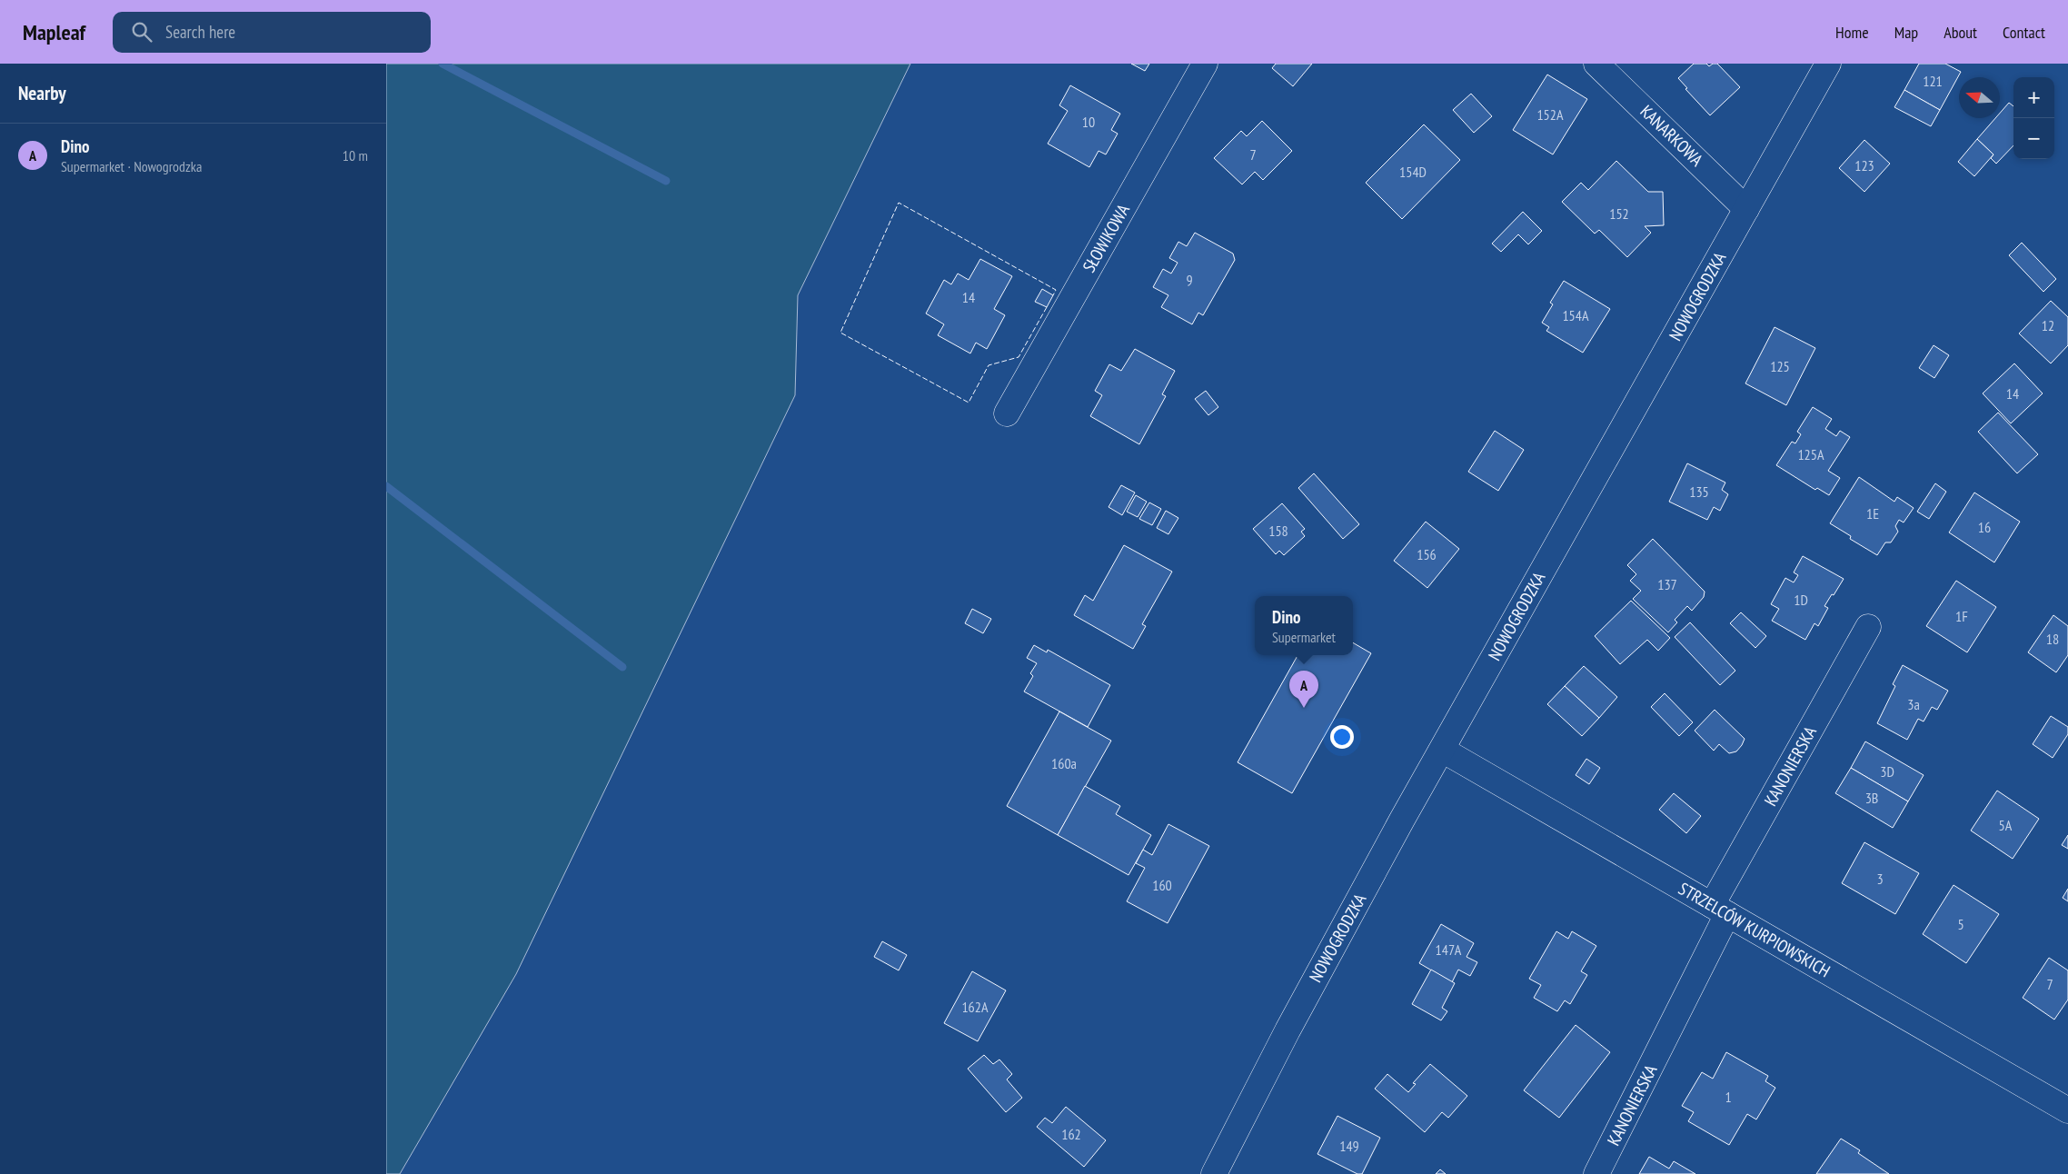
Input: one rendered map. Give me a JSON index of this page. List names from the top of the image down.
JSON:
{
  "streets": {
    "street": [
      "KANARKOWA",
      "SŁOWIKOWA",
      "NOWOGRODZKA",
      "KANONIERSKA",
      "STRZELCÓW KURPIOWSKICH"
    ]
  },
  "crossings": [
    ["KANARKOWA", "NOWOGRODZKA"],
    ["NOWOGRODZKA", "STRZELCÓW KURPIOWSKICH"],
    ["KANONIERSKA", "STRZELCÓW KURPIOWSKICH"]
  ],
  "house_numbers": [
    "121",
    "152A",
    "10",
    "7",
    "123",
    "154D",
    "152",
    "9",
    "14",
    "154A",
    "12",
    "125",
    "14",
    "125A",
    "135",
    "1E",
    "16",
    "158",
    "156",
    "137",
    "1D",
    "1F",
    "18",
    "3a",
    "160a",
    "3D",
    "3B",
    "5A",
    "3",
    "160",
    "5",
    "147A",
    "7",
    "162A",
    "1",
    "162",
    "149"
  ],
  "north": "left",
  "page": {
    "header": "Mapleaf",
    "search": "Search here",
    "nav": [
      "Home",
      "Map",
      "About",
      "Contact"
    ],
    "heading": "Nearby",
    "map_buttons": ["+", "−"],
    "list": [
      {
        "mark": "A",
        "name": "Dino",
        "note": "Supermarket · Nowogrodzka",
        "value": "10 m"
      }
    ],
    "popup": ["Dino", "Supermarket"],
    "pins": "A"
  }
}
